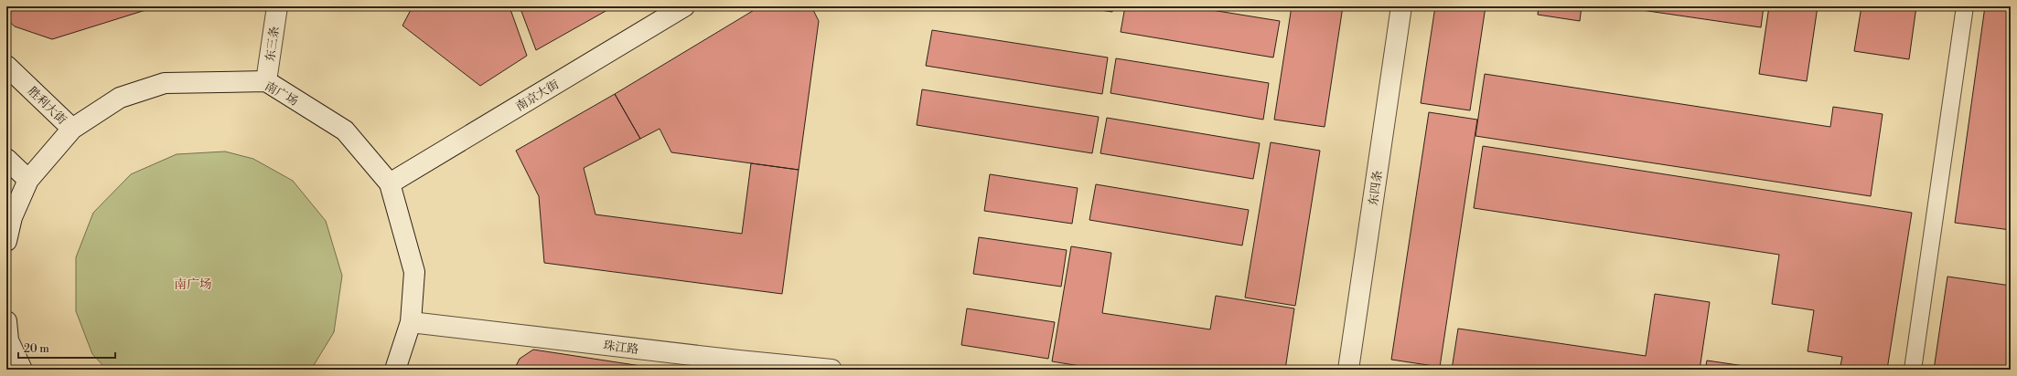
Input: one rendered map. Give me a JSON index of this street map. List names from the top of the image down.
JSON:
{
  "streets": {
    "main road": [
      "东三条",
      "南广场",
      "南京大街",
      "胜利大街",
      "东四条",
      "珠江路"
    ]
  },
  "crossings": [
    ["东三条", "南广场"],
    ["南广场", "南京大街"],
    ["南广场", "胜利大街"],
    ["南广场", "珠江路"]
  ],
  "districts": ["南广场"],
  "scale_bar": "20 m"
}
